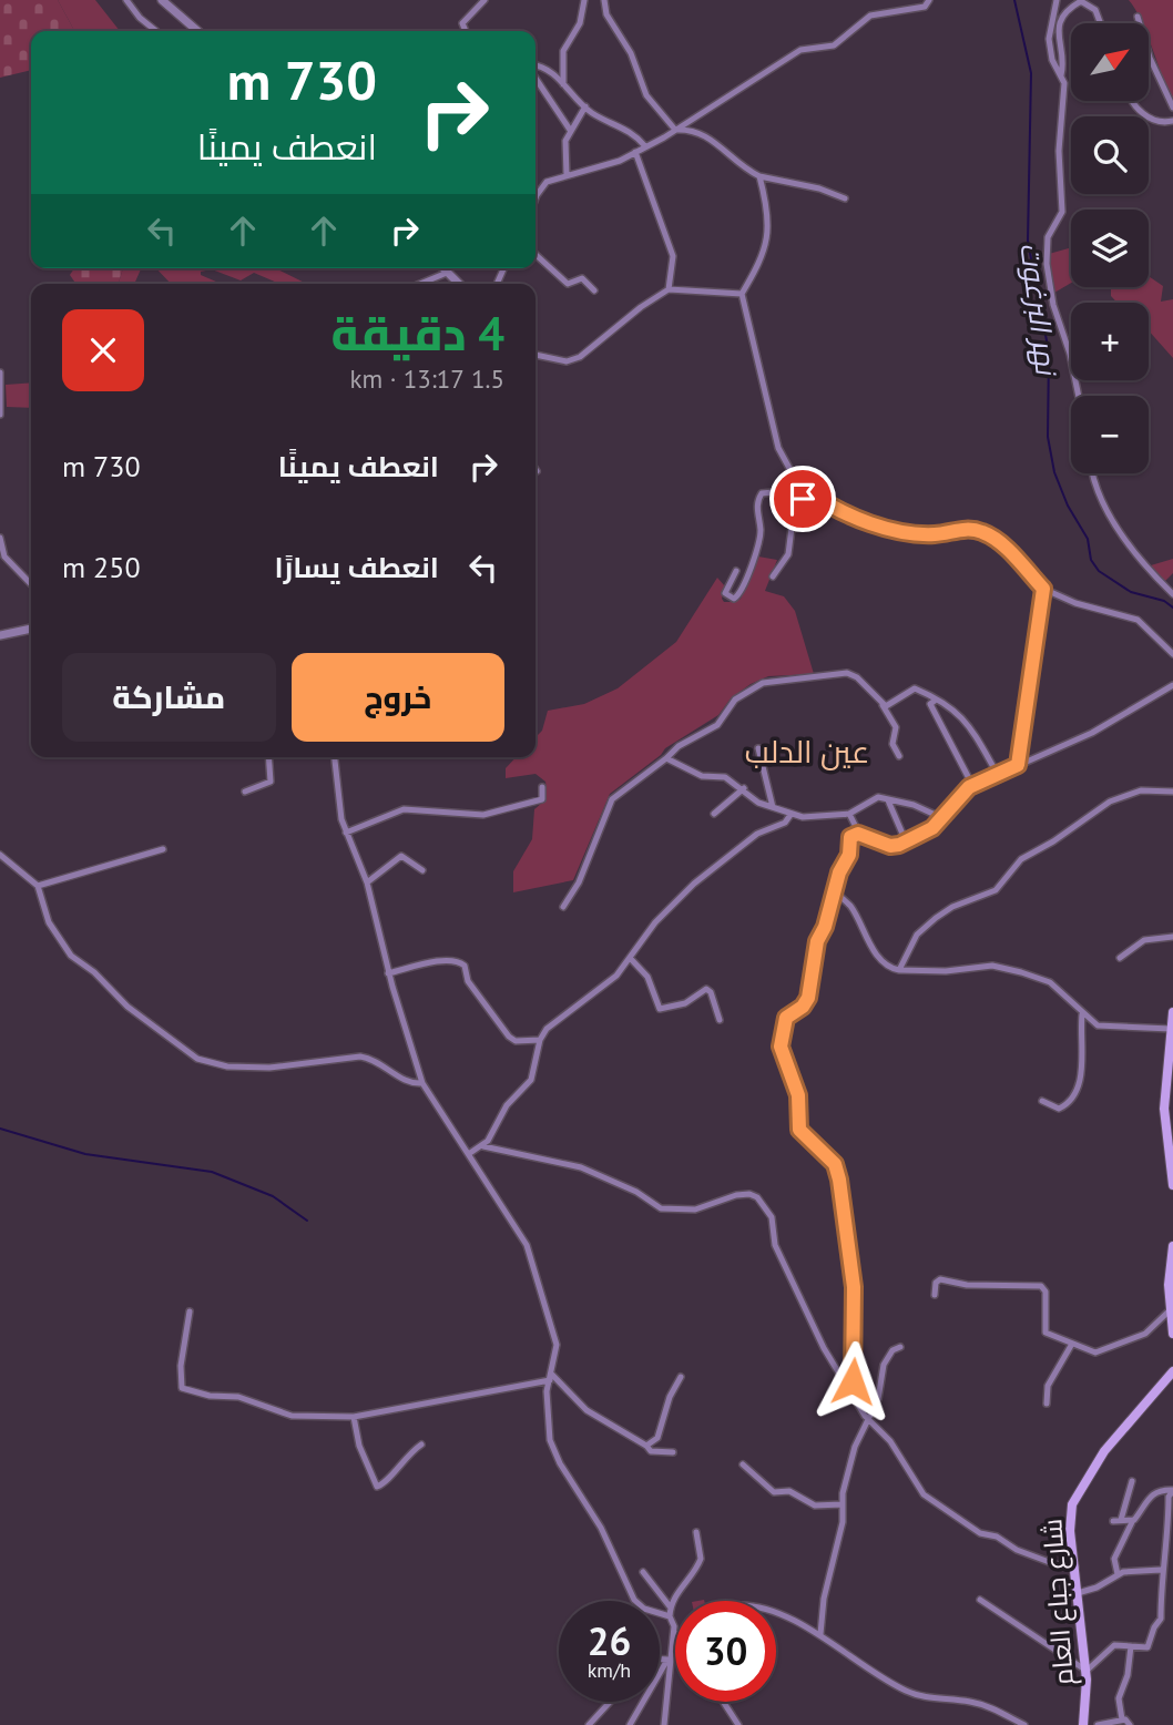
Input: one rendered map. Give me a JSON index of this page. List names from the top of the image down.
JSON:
{
  "streets": {
    "main road": ["شارع جباع العام"]
  },
  "districts": ["عين الدلب"],
  "water": ["نهر البرغوت"],
  "north": "top right",
  "page": {
    "map_buttons": ["+", "−"],
    "turn": ["730 m", "انعطف يمينًا"],
    "heading": ["4 دقيقة", "1.5 km · 13:17"],
    "list": [
      {
        "name": "انعطف يمينًا",
        "value": "730 m"
      },
      {
        "name": "انعطف يسارًا",
        "value": "250 m"
      }
    ],
    "buttons": ["خروج", "مشاركة"],
    "speed": "26 km/h",
    "limit": "30"
  }
}
